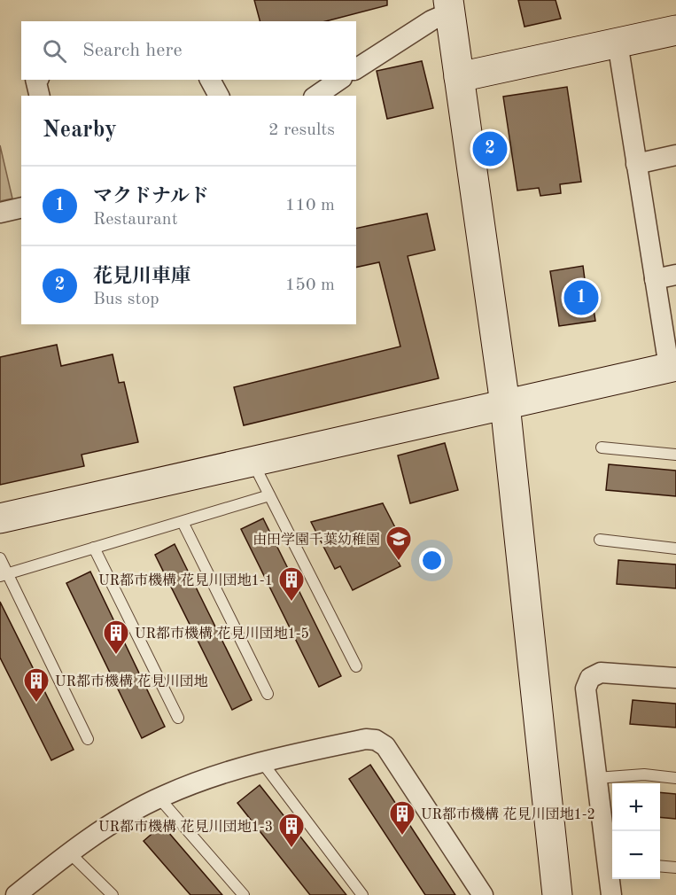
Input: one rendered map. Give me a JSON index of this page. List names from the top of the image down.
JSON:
{
  "places": {
    "school or university": ["由田学園千葉幼稚園"],
    "building": [
      "UR都市機構 花見川団地1-1",
      "UR都市機構 花見川団地1-5",
      "UR都市機構 花見川団地",
      "UR都市機構 花見川団地1-2",
      "UR都市機構 花見川団地1-3"
    ]
  },
  "page": {
    "search": "Search here",
    "heading": ["Nearby", "2 results"],
    "pins": ["2", "1"],
    "list": [
      {
        "mark": "1",
        "name": "マクドナルド",
        "note": "Restaurant",
        "value": "110 m"
      },
      {
        "mark": "2",
        "name": "花見川車庫",
        "note": "Bus stop",
        "value": "150 m"
      }
    ],
    "map_buttons": ["+", "−"]
  }
}
